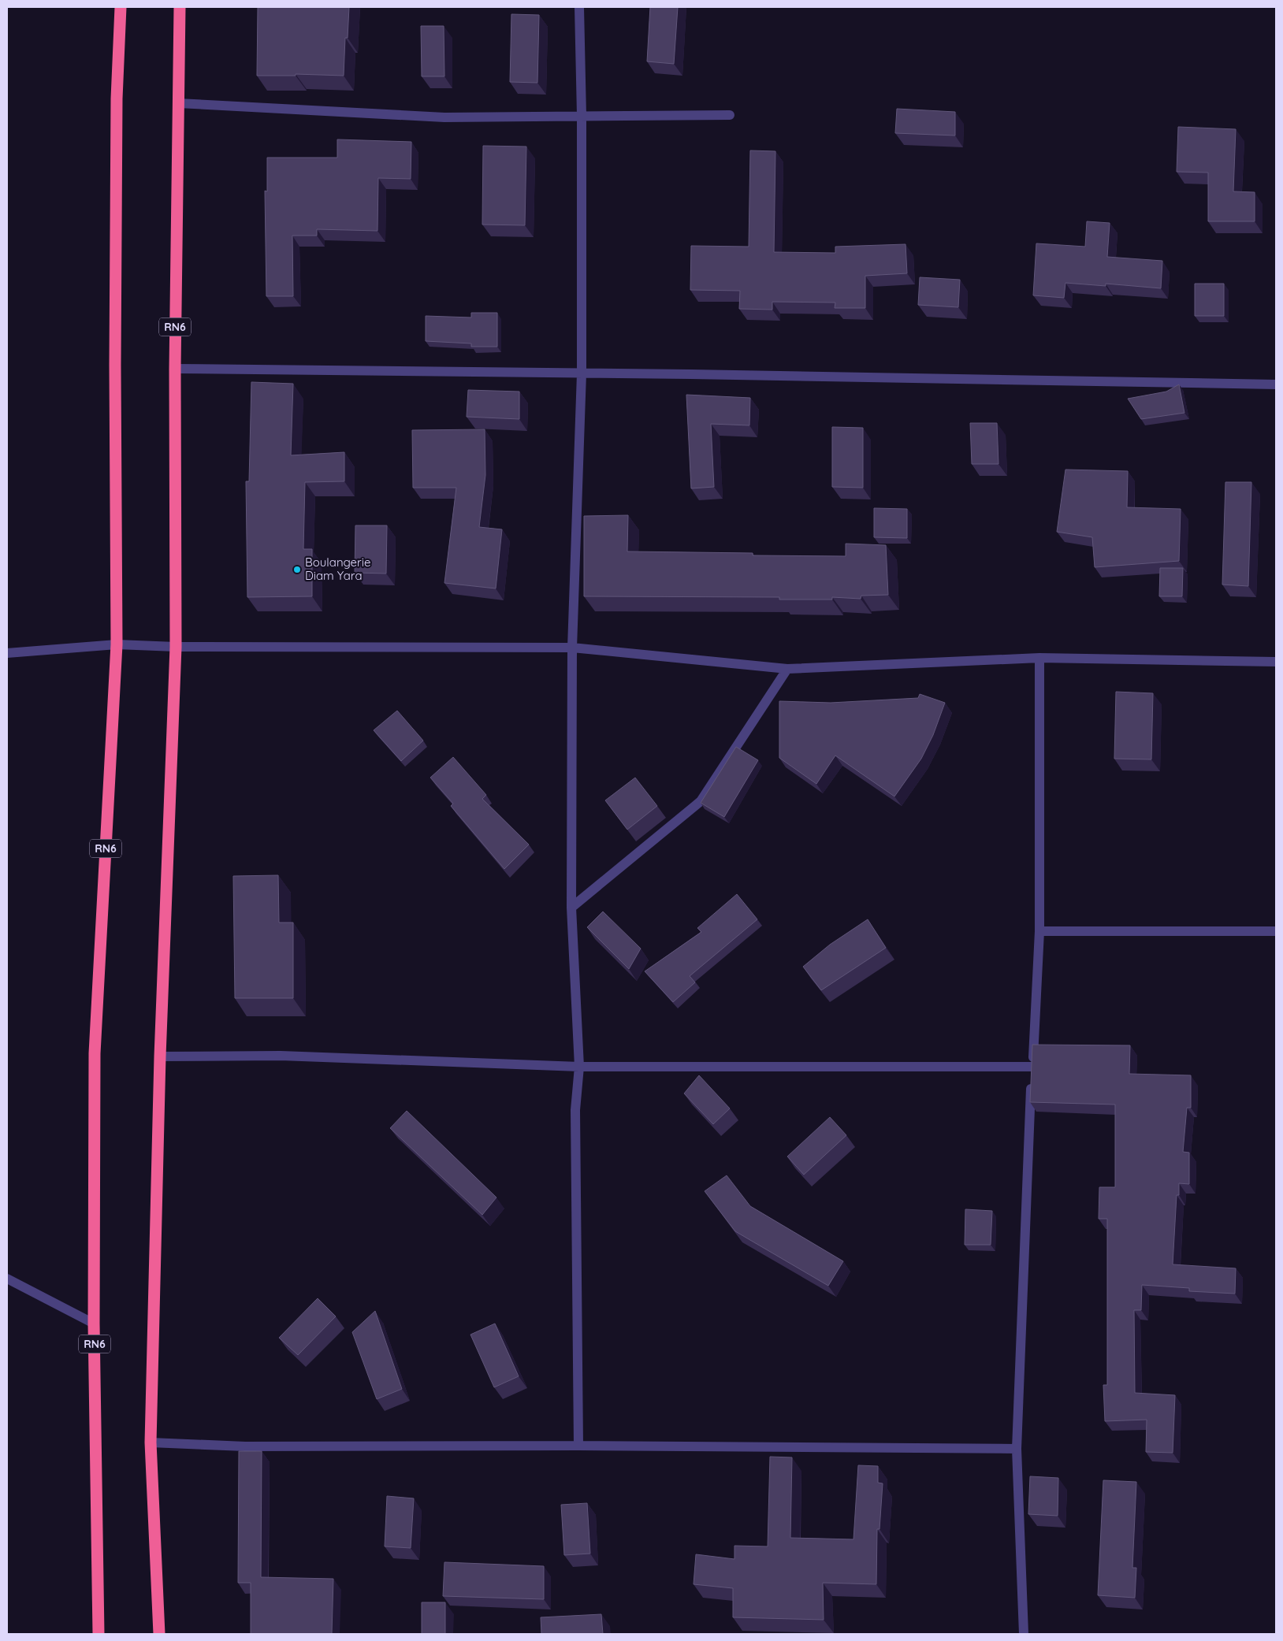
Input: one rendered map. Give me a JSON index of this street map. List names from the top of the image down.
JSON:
{
  "streets": {
    "highway": ["RN6"]
  },
  "places": ["Boulangerie Diam Yara"]
}
